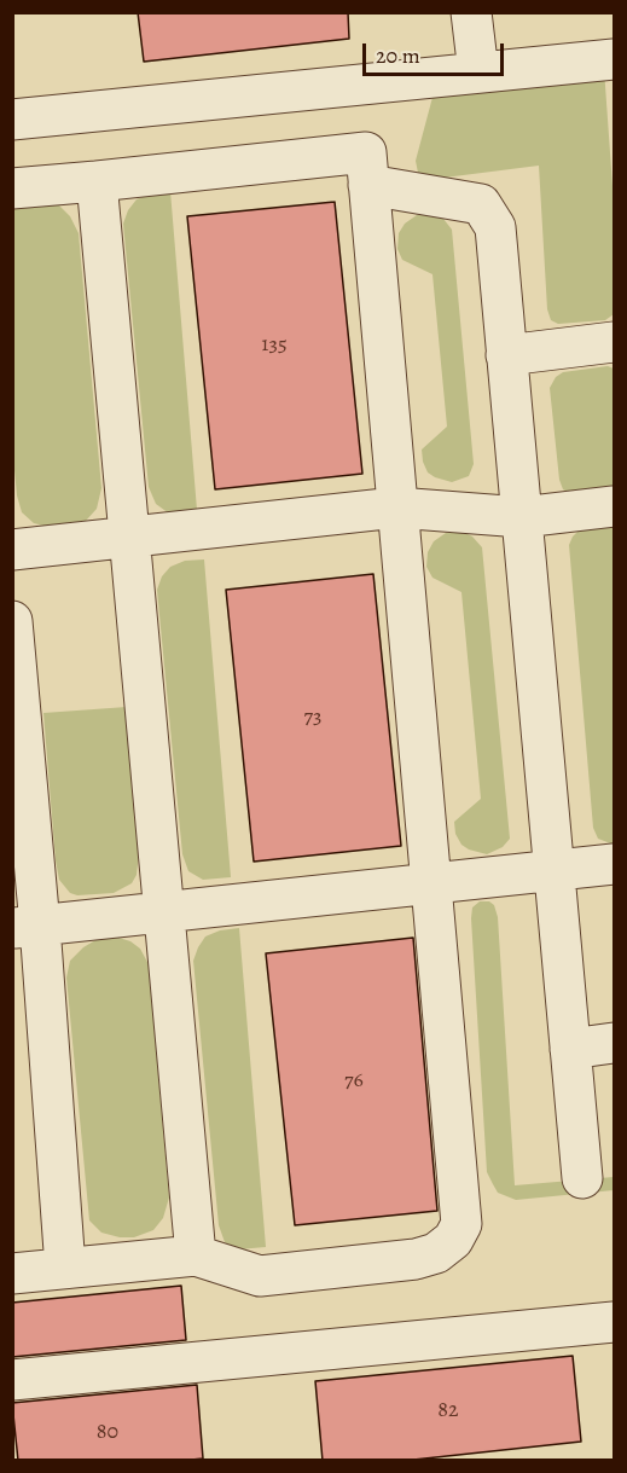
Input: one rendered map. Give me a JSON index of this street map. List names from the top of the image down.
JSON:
{
  "house_numbers": [
    "135",
    "73",
    "76",
    "82",
    "80"
  ],
  "scale_bar": "20 m"
}
